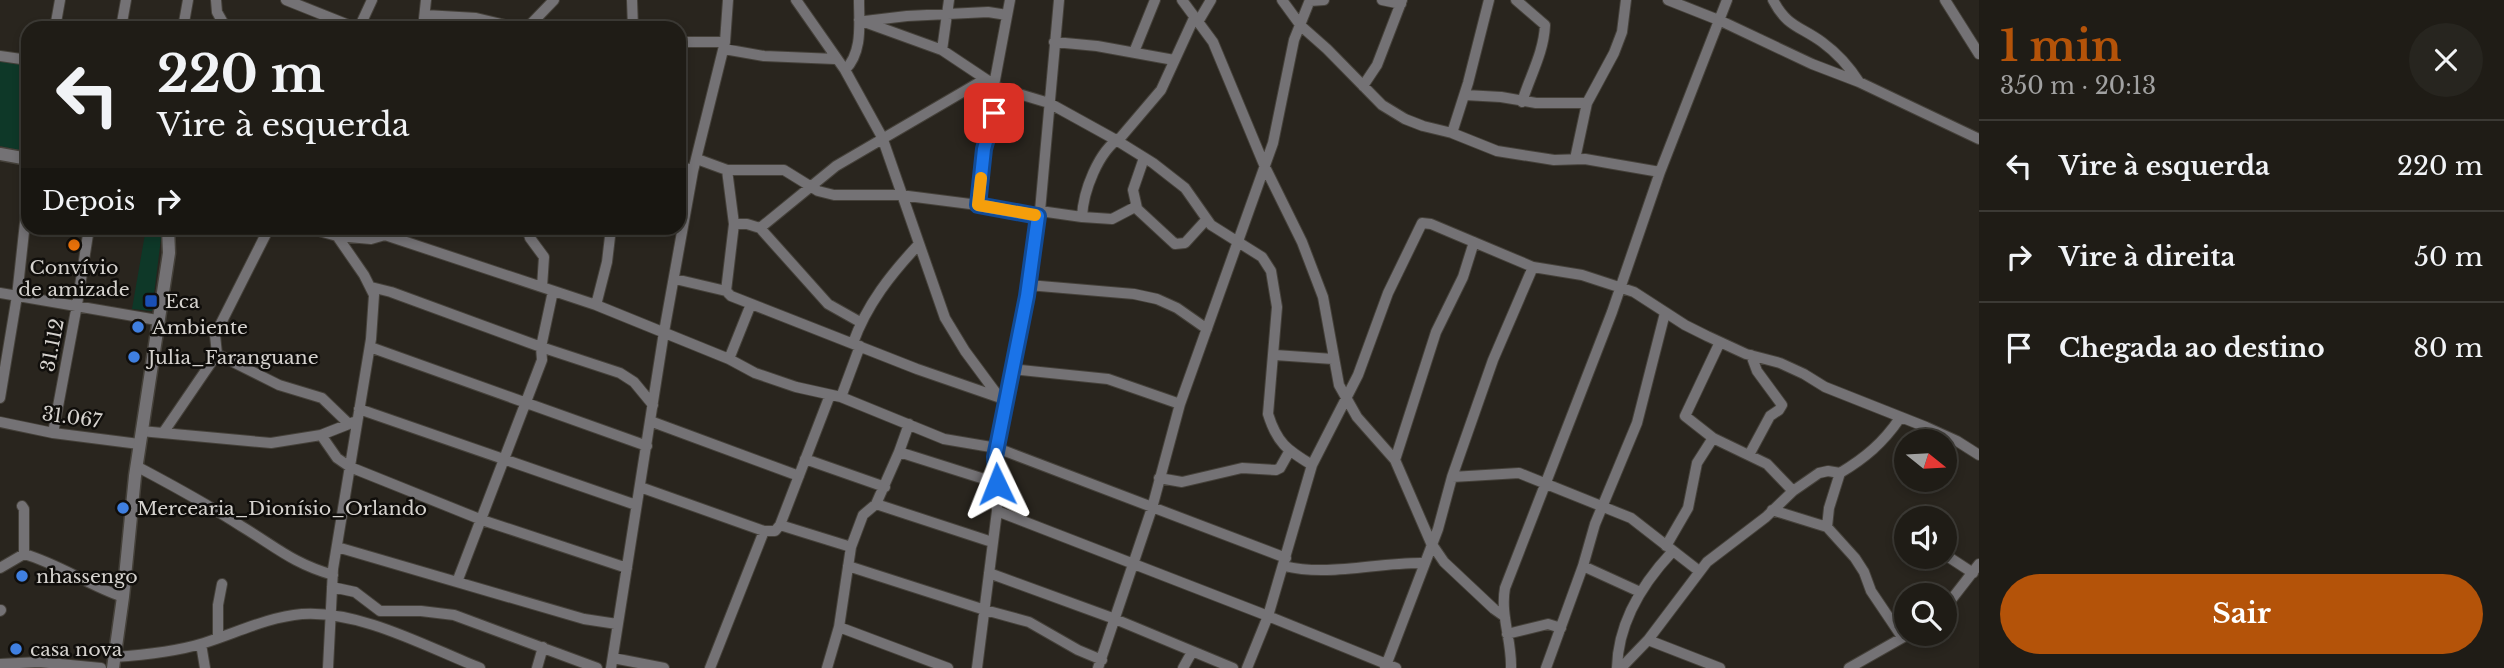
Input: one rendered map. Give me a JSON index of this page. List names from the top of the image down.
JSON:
{
  "streets": {
    "street": ["31.112", "31.067"]
  },
  "crossings": [
    ["31.112", "31.067"]
  ],
  "places": {
    "other": [
      "Convívio de amizade",
      "Ambiente",
      "Julia_Faranguane",
      "Mercearia_Dionísio_Orlando",
      "nhassengo",
      "casa nova"
    ],
    "transit": ["Eca"]
  },
  "north": "right",
  "page": {
    "heading": ["1 min", "350 m · 20:13"],
    "turn": ["220 m", "Vire à esquerda"],
    "list": [
      {
        "name": "Vire à esquerda",
        "value": "220 m"
      },
      {
        "name": "Vire à direita",
        "value": "50 m"
      },
      {
        "name": "Chegada ao destino",
        "value": "80 m"
      }
    ],
    "then": "Depois",
    "buttons": "Sair"
  }
}
